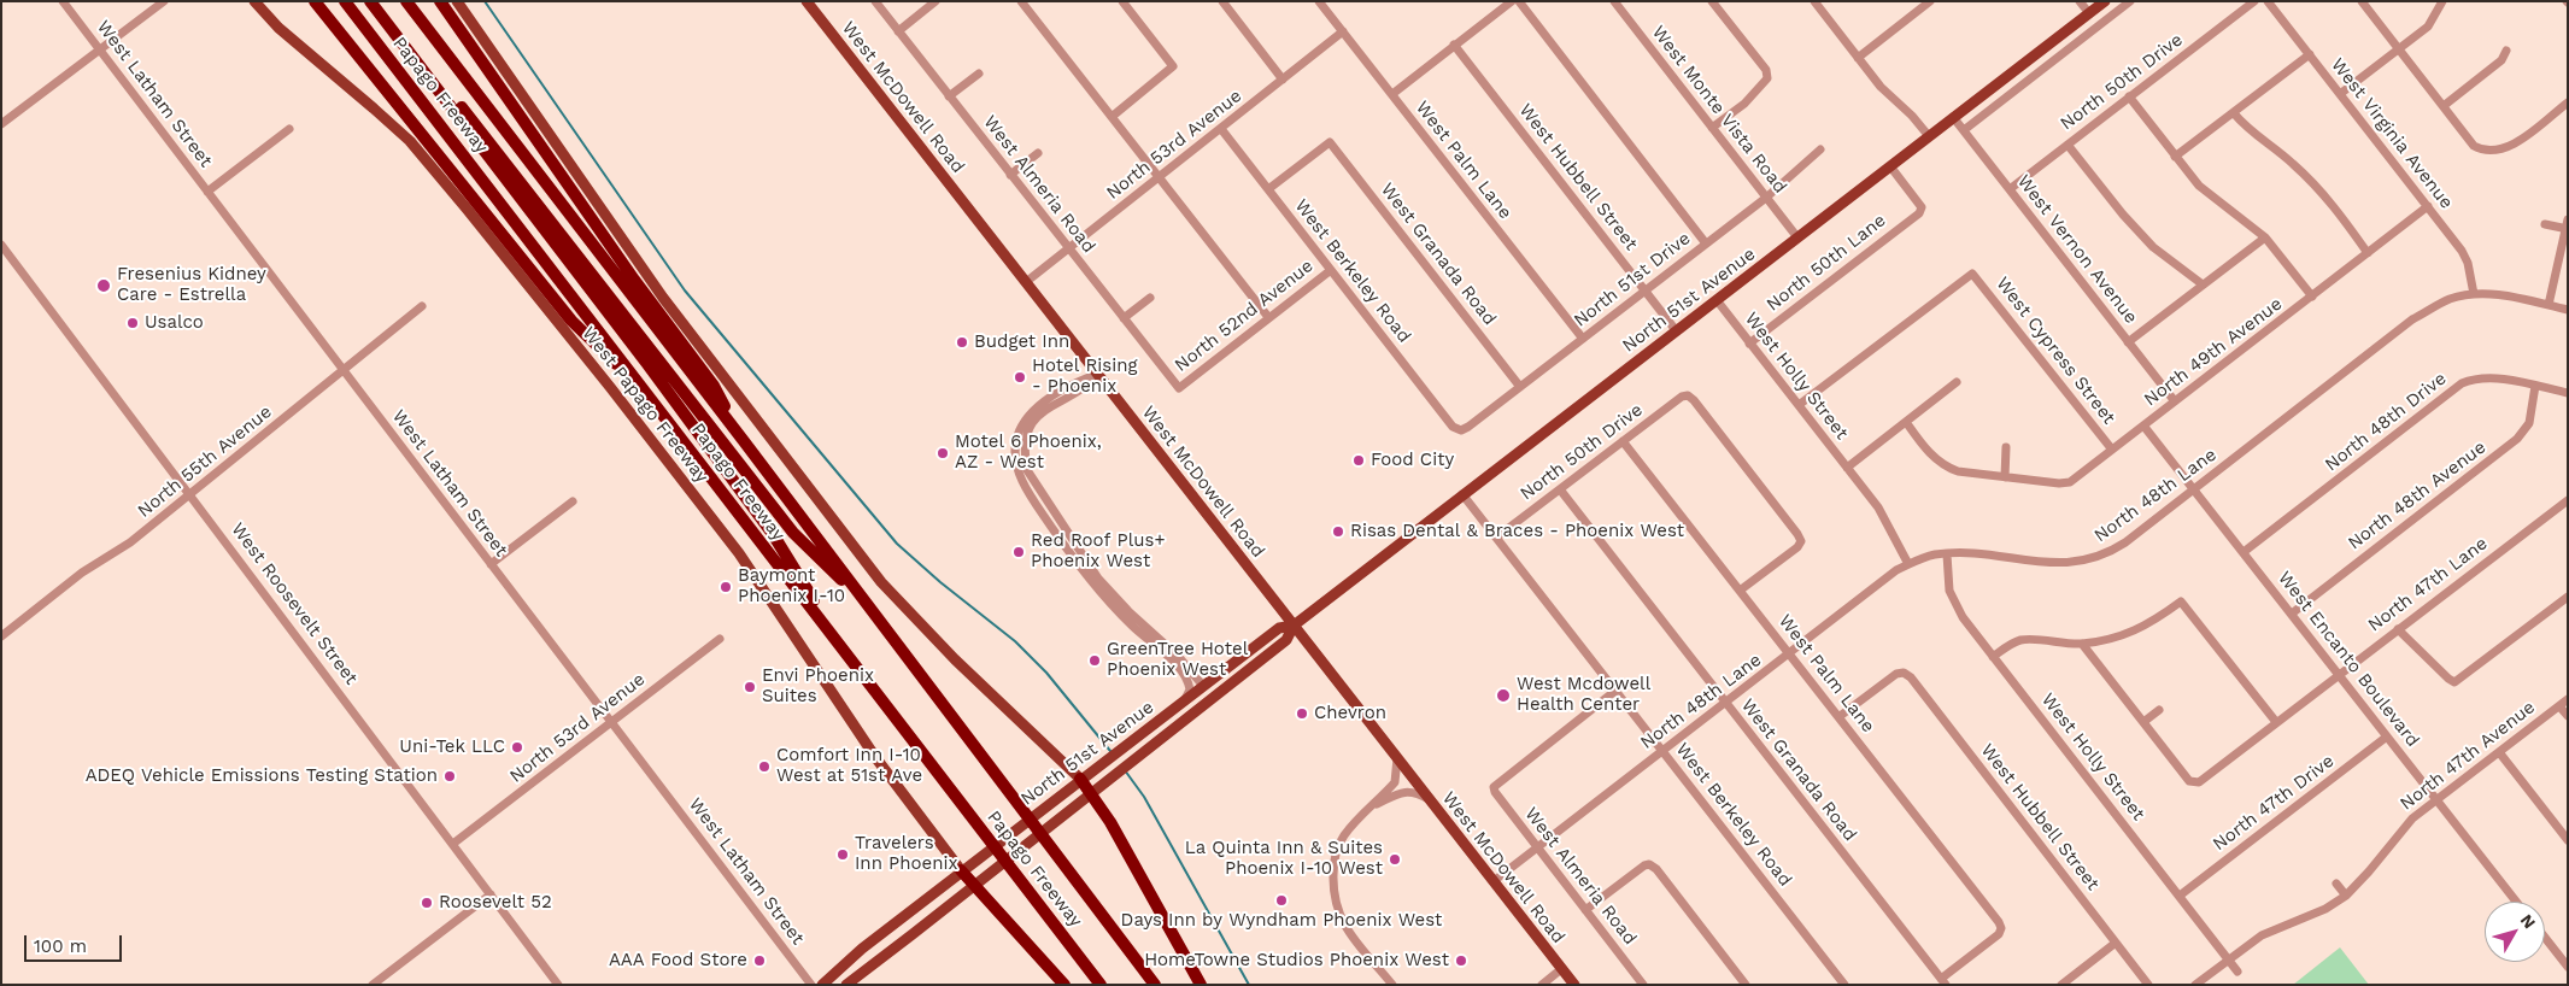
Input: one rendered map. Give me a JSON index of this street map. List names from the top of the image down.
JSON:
{
  "streets": {
    "highway": ["Papago Freeway"],
    "main road": ["West McDowell Road", "North 51st Avenue", "West Papago Freeway"],
    "street": [
      "North 50th Drive",
      "West Latham Street",
      "West Monte Vista Road",
      "West Virginia Avenue",
      "North 53rd Avenue",
      "West Palm Lane",
      "West Hubbell Street",
      "West Almeria Road",
      "West Vernon Avenue",
      "West Granada Road",
      "North 50th Lane",
      "West Berkeley Road",
      "North 51st Drive",
      "North 52nd Avenue",
      "West Cypress Street",
      "North 49th Avenue",
      "West Holly Street",
      "North 48th Drive",
      "North 55th Avenue",
      "North 48th Lane",
      "North 48th Avenue",
      "North 47th Lane",
      "West Roosevelt Street",
      "West Encanto Boulevard",
      "North 47th Avenue",
      "North 47th Drive"
    ]
  },
  "crossings": [
    ["North 50th Drive", "West Palm Lane"],
    ["North 50th Drive", "West Vernon Avenue"],
    ["North 50th Drive", "West Granada Road"],
    ["North 50th Drive", "West Berkeley Road"],
    ["West Latham Street", "North 53rd Avenue"],
    ["West Latham Street", "North 55th Avenue"],
    ["West McDowell Road", "North 53rd Avenue"],
    ["West McDowell Road", "North 51st Avenue"],
    ["West McDowell Road", "North 48th Lane"],
    ["West Monte Vista Road", "North 51st Drive"],
    ["West Monte Vista Road", "North 51st Avenue"],
    ["West Virginia Avenue", "North 49th Avenue"],
    ["West Virginia Avenue", "North 48th Lane"],
    ["North 53rd Avenue", "West Palm Lane"],
    ["North 53rd Avenue", "West Almeria Road"],
    ["North 53rd Avenue", "West Berkeley Road"],
    ["North 53rd Avenue", "West Roosevelt Street"],
    ["West Palm Lane", "West Hubbell Street"],
    ["West Palm Lane", "West Granada Road"],
    ["West Palm Lane", "North 51st Drive"],
    ["West Palm Lane", "North 48th Lane"],
    ["West Hubbell Street", "North 51st Drive"],
    ["West Hubbell Street", "North 51st Avenue"],
    ["West Almeria Road", "West Berkeley Road"],
    ["West Almeria Road", "North 52nd Avenue"],
    ["West Almeria Road", "North 48th Lane"],
    ["West Vernon Avenue", "North 51st Avenue"],
    ["West Vernon Avenue", "North 49th Avenue"],
    ["West Granada Road", "West Berkeley Road"],
    ["West Granada Road", "North 51st Drive"],
    ["West Granada Road", "North 48th Lane"],
    ["North 50th Lane", "North 51st Avenue"],
    ["North 50th Lane", "West Holly Street"],
    ["West Berkeley Road", "North 51st Drive"],
    ["West Berkeley Road", "North 51st Avenue"],
    ["West Berkeley Road", "North 52nd Avenue"],
    ["West Berkeley Road", "North 48th Lane"],
    ["North 51st Avenue", "West Holly Street"],
    ["North 51st Avenue", "West Papago Freeway"],
    ["West Cypress Street", "North 49th Avenue"],
    ["West Cypress Street", "West Holly Street"],
    ["North 49th Avenue", "West Encanto Boulevard"],
    ["West Holly Street", "North 48th Lane"],
    ["West Holly Street", "North 47th Avenue"],
    ["West Holly Street", "North 47th Drive"],
    ["North 48th Drive", "North 48th Avenue"],
    ["North 48th Drive", "West Encanto Boulevard"],
    ["North 55th Avenue", "West Roosevelt Street"],
    ["North 48th Lane", "West Encanto Boulevard"],
    ["North 48th Avenue", "West Encanto Boulevard"],
    ["North 47th Lane", "West Encanto Boulevard"],
    ["West Encanto Boulevard", "North 47th Avenue"],
    ["West Encanto Boulevard", "North 47th Drive"]
  ],
  "places": [
    "Fresenius Kidney Care - Estrella",
    "Usalco",
    "Budget Inn",
    "Hotel Rising - Phoenix",
    "Motel 6 Phoenix, AZ - West",
    "Food City",
    "Risas Dental & Braces - Phoenix West",
    "Red Roof Plus+ Phoenix West",
    "Baymont Phoenix I-10",
    "GreenTree Hotel Phoenix West",
    "Envi Phoenix Suites",
    "West Mcdowell Health Center",
    "Chevron",
    "Uni-Tek LLC",
    "Comfort Inn I-10 West at 51st Ave",
    "ADEQ Vehicle Emissions Testing Station",
    "Travelers Inn Phoenix",
    "La Quinta Inn & Suites Phoenix I-10 West",
    "Days Inn by Wyndham Phoenix West",
    "Roosevelt 52",
    "AAA Food Store",
    "HomeTowne Studios Phoenix West"
  ],
  "scale_bar": "100 m",
  "north": "top right"
}
